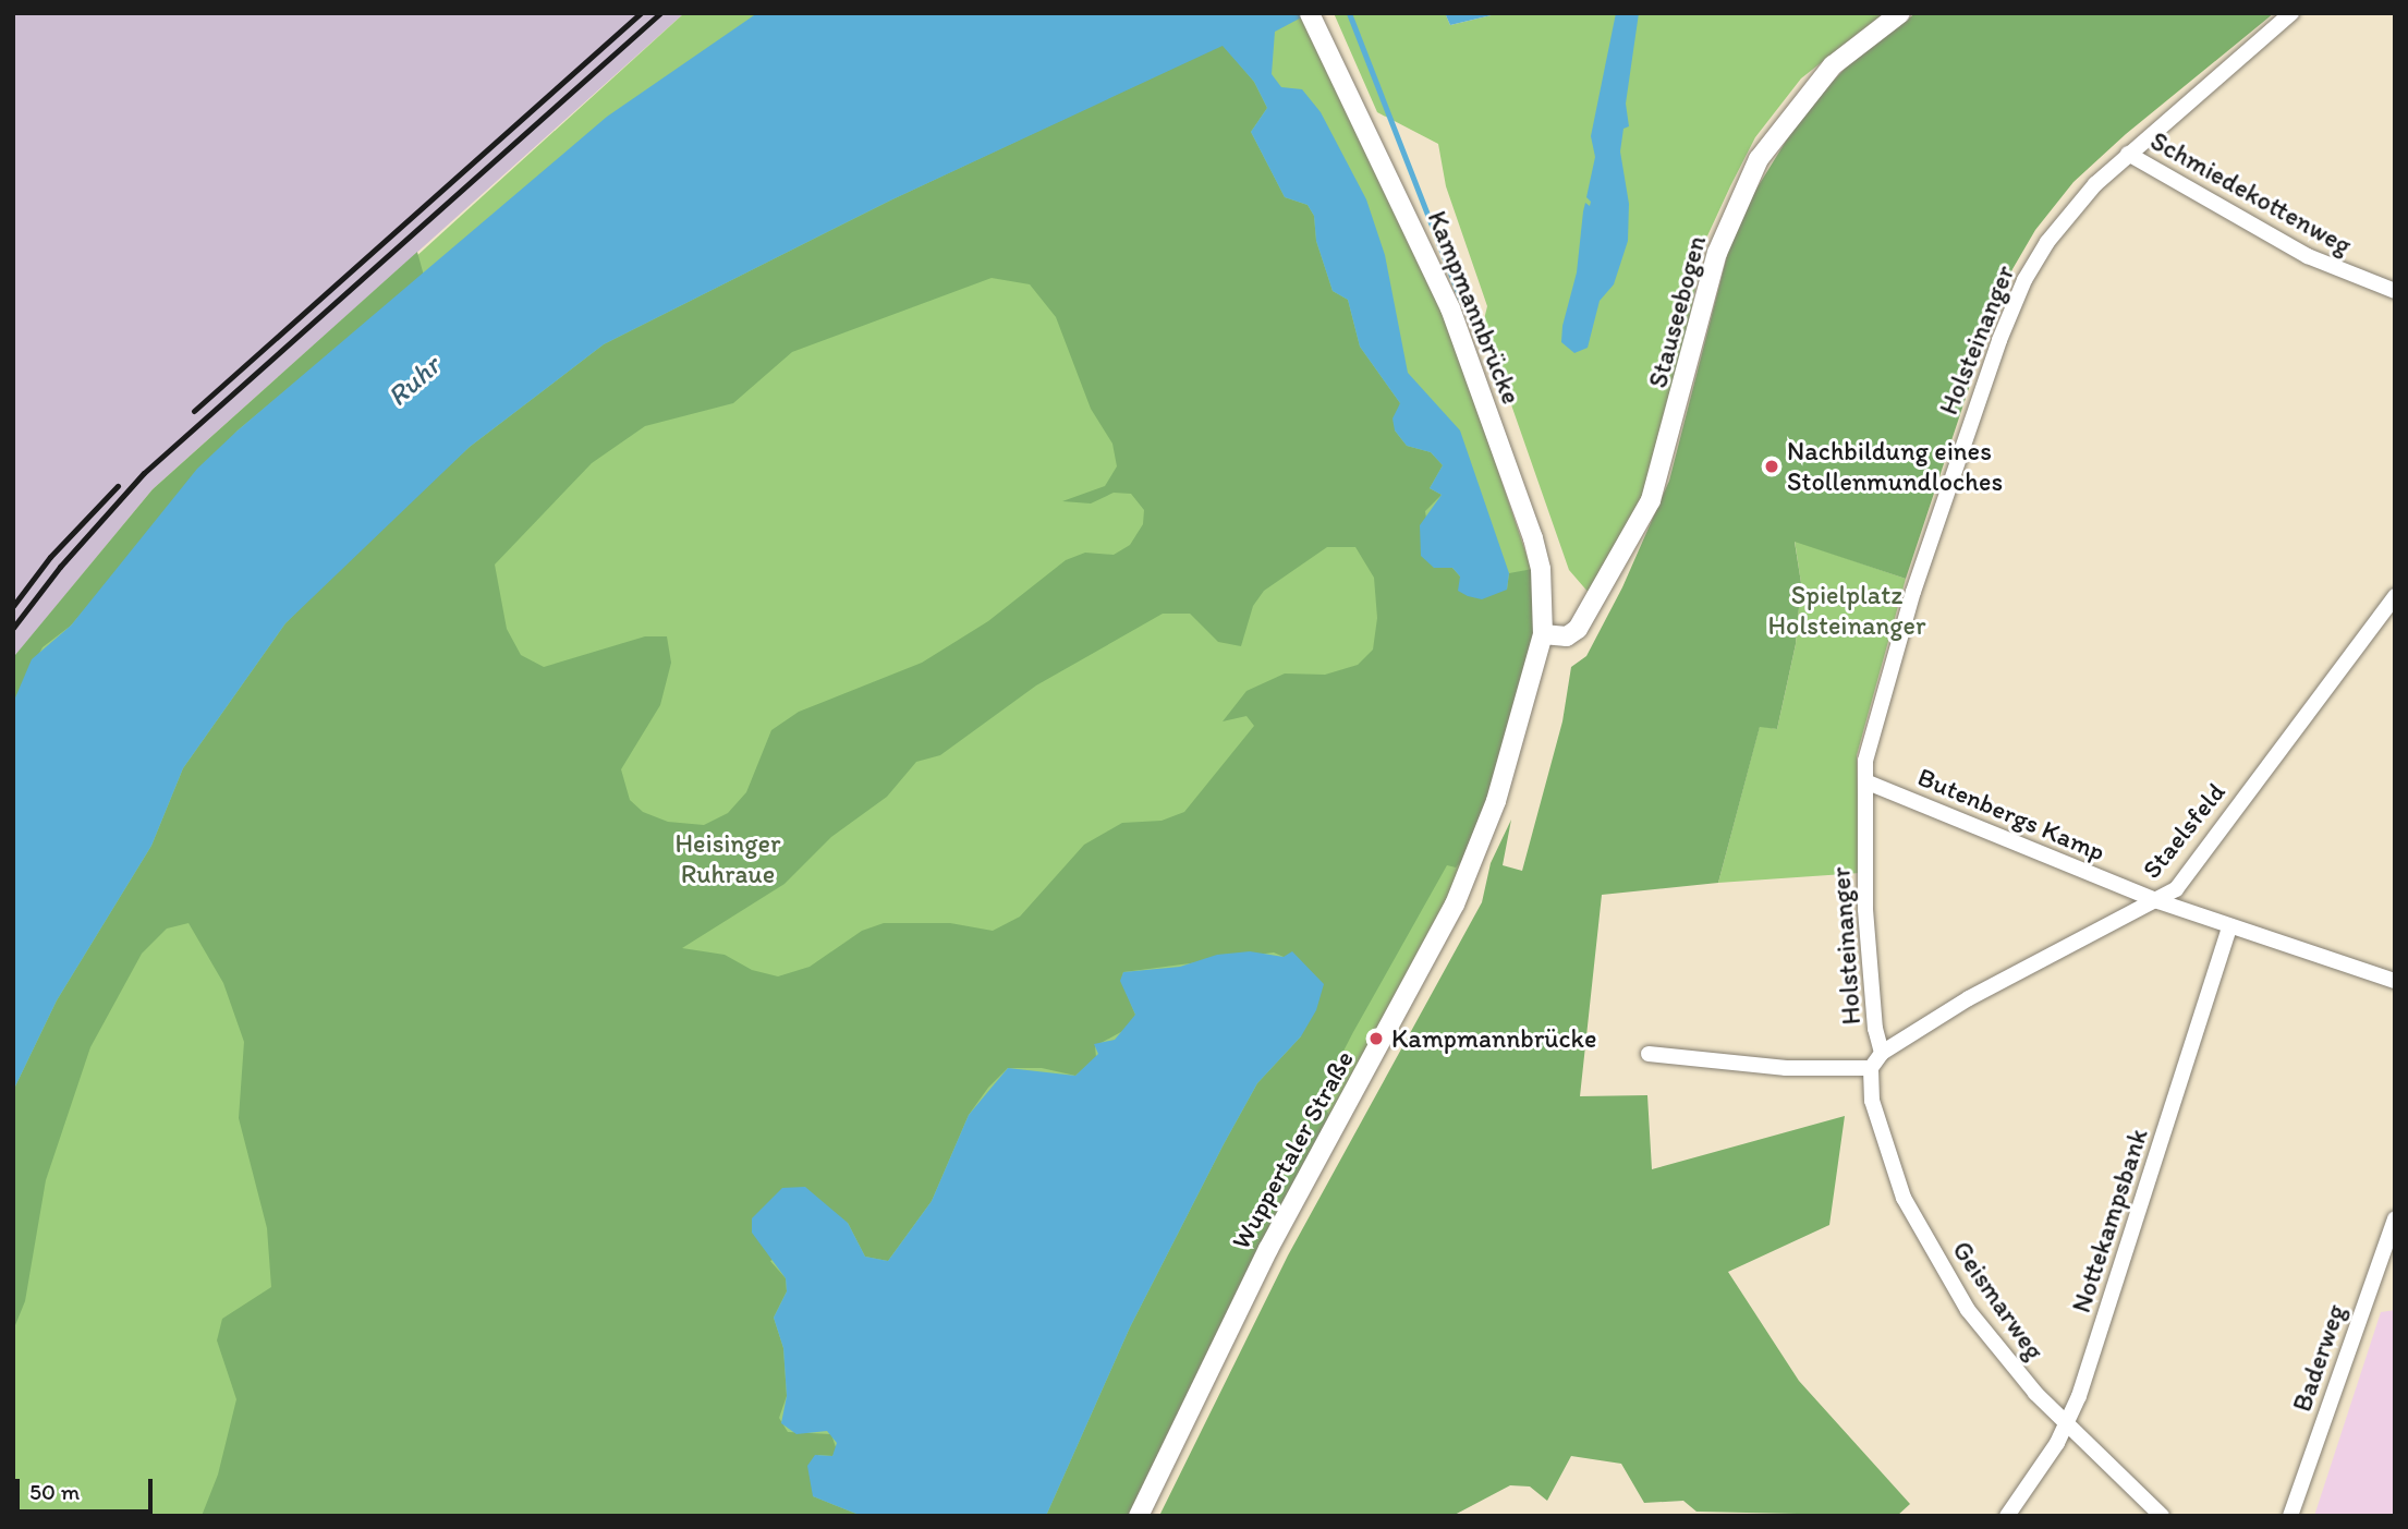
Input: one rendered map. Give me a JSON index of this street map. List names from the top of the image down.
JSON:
{
  "streets": {
    "street": [
      "Schmiedekottenweg",
      "Kampmannbrücke",
      "Stauseebogen",
      "Holsteinanger",
      "Butenbergs Kamp",
      "Staelsfeld",
      "Wuppertaler Straße",
      "Nottekampsbank",
      "Geismarweg",
      "Baderweg"
    ]
  },
  "crossings": [
    ["Schmiedekottenweg", "Holsteinanger"],
    ["Kampmannbrücke", "Stauseebogen"],
    ["Kampmannbrücke", "Wuppertaler Straße"],
    ["Stauseebogen", "Wuppertaler Straße"],
    ["Holsteinanger", "Butenbergs Kamp"],
    ["Holsteinanger", "Staelsfeld"],
    ["Butenbergs Kamp", "Staelsfeld"],
    ["Butenbergs Kamp", "Nottekampsbank"],
    ["Staelsfeld", "Geismarweg"],
    ["Nottekampsbank", "Geismarweg"]
  ],
  "water": ["Ruhr"],
  "parks": ["Spielplatz Holsteinanger", "Heisinger Ruhraue"],
  "places": ["Nachbildung eines Stollenmundloches", "Kampmannbrücke"],
  "scale_bar": "50 m"
}
